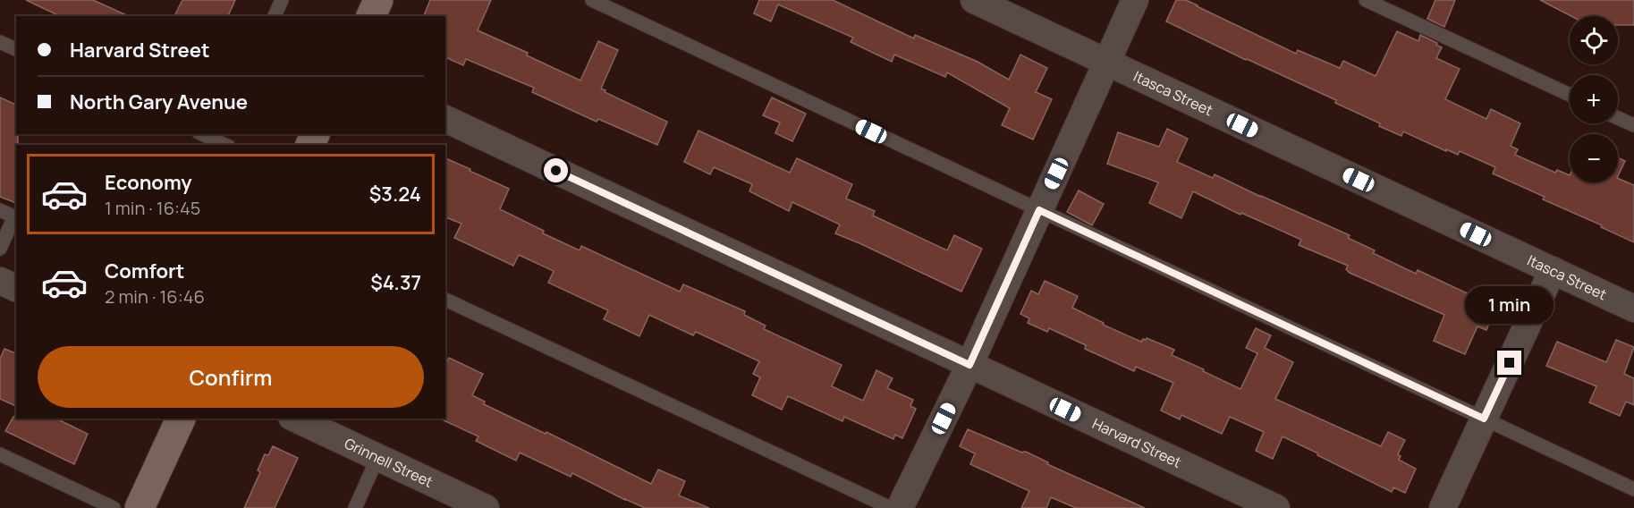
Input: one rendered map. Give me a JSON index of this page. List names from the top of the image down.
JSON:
{
  "streets": {
    "street": ["Itasca Street", "Harvard Street", "Grinnell Street"]
  },
  "page": {
    "map_buttons": ["+", "−"],
    "banner": ["Harvard Street", "North Gary Avenue"],
    "list": [
      {
        "name": "Economy",
        "note": "1 min · 16:45",
        "value": "$3.24"
      },
      {
        "name": "Comfort",
        "note": "2 min · 16:46",
        "value": "$4.37"
      }
    ],
    "bubble": "1 min",
    "buttons": "Confirm"
  }
}
